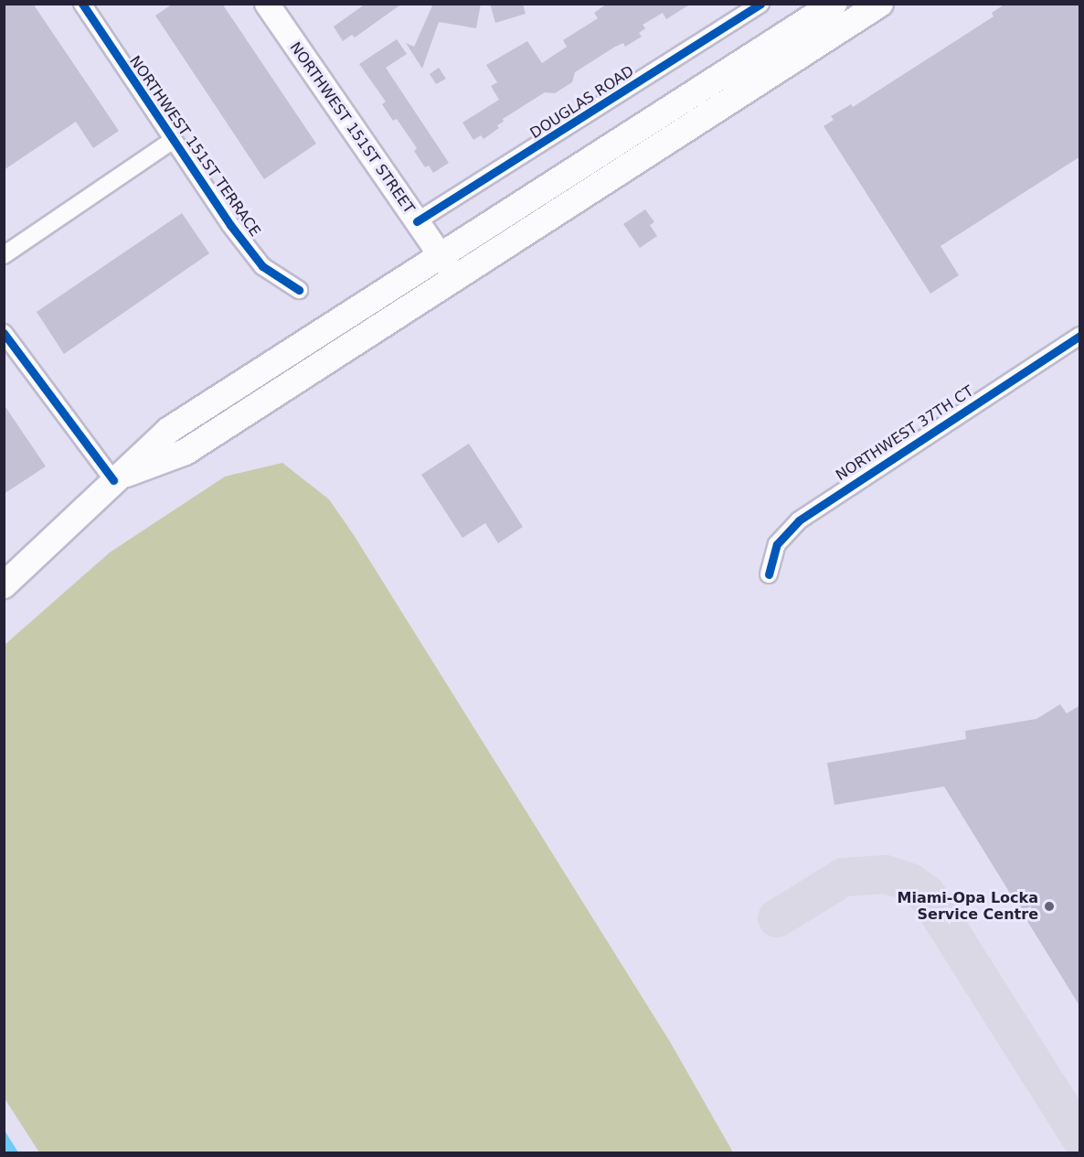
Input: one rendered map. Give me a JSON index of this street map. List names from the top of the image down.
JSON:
{
  "streets": {
    "street": [
      "DOUGLAS ROAD",
      "NORTHWEST 151ST STREET",
      "NORTHWEST 151ST TERRACE",
      "NORTHWEST 37TH CT"
    ]
  },
  "crossings": [
    ["DOUGLAS ROAD", "NORTHWEST 151ST STREET"]
  ],
  "places": ["Miami-Opa Locka Service Centre"]
}
